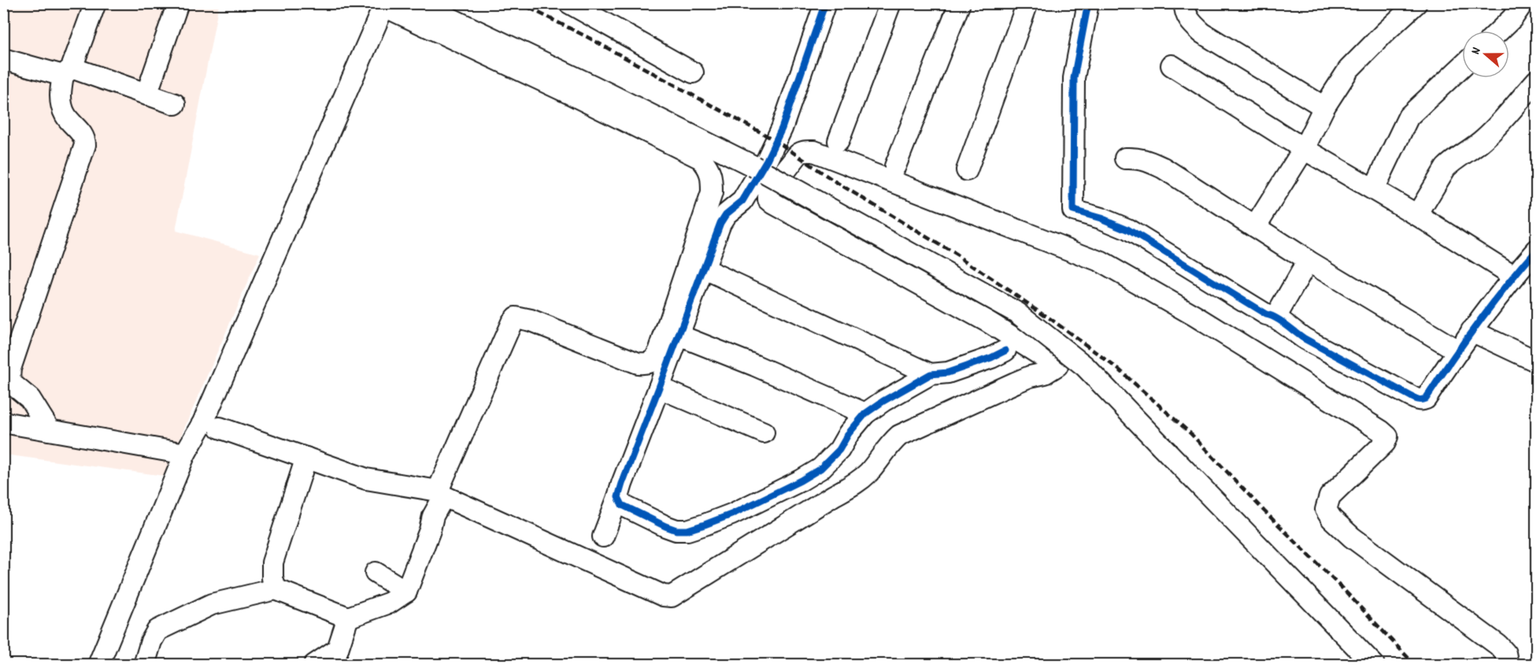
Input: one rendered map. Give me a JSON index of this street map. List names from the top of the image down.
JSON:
{
  "north": "left"
}
